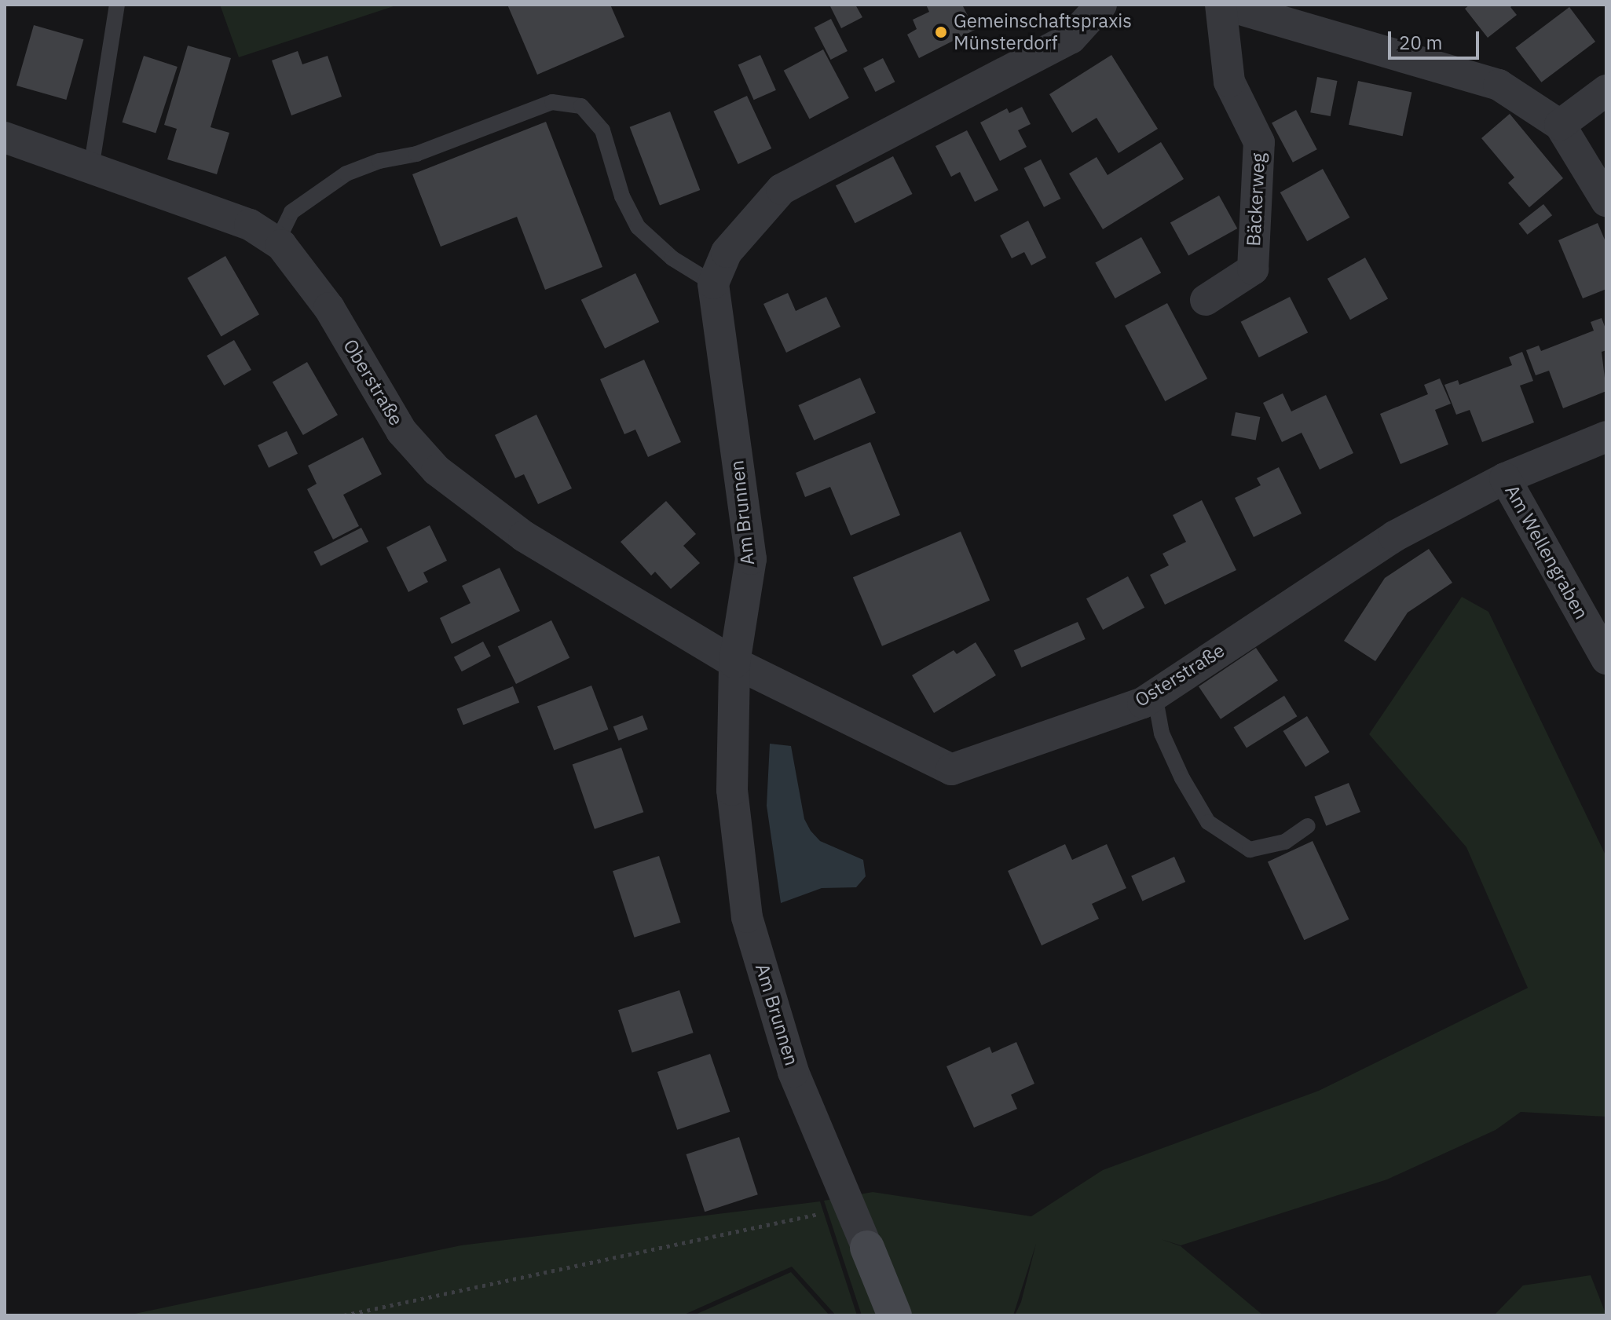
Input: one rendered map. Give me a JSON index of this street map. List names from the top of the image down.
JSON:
{
  "streets": {
    "street": [
      "Bäckerweg",
      "Oberstraße",
      "Am Brunnen",
      "Am Wellengraben",
      "Osterstraße"
    ]
  },
  "crossings": [
    ["Oberstraße", "Am Brunnen"],
    ["Oberstraße", "Osterstraße"],
    ["Am Brunnen", "Osterstraße"],
    ["Am Wellengraben", "Osterstraße"]
  ],
  "places": ["Gemeinschaftspraxis Münsterdorf"],
  "scale_bar": "20 m"
}
